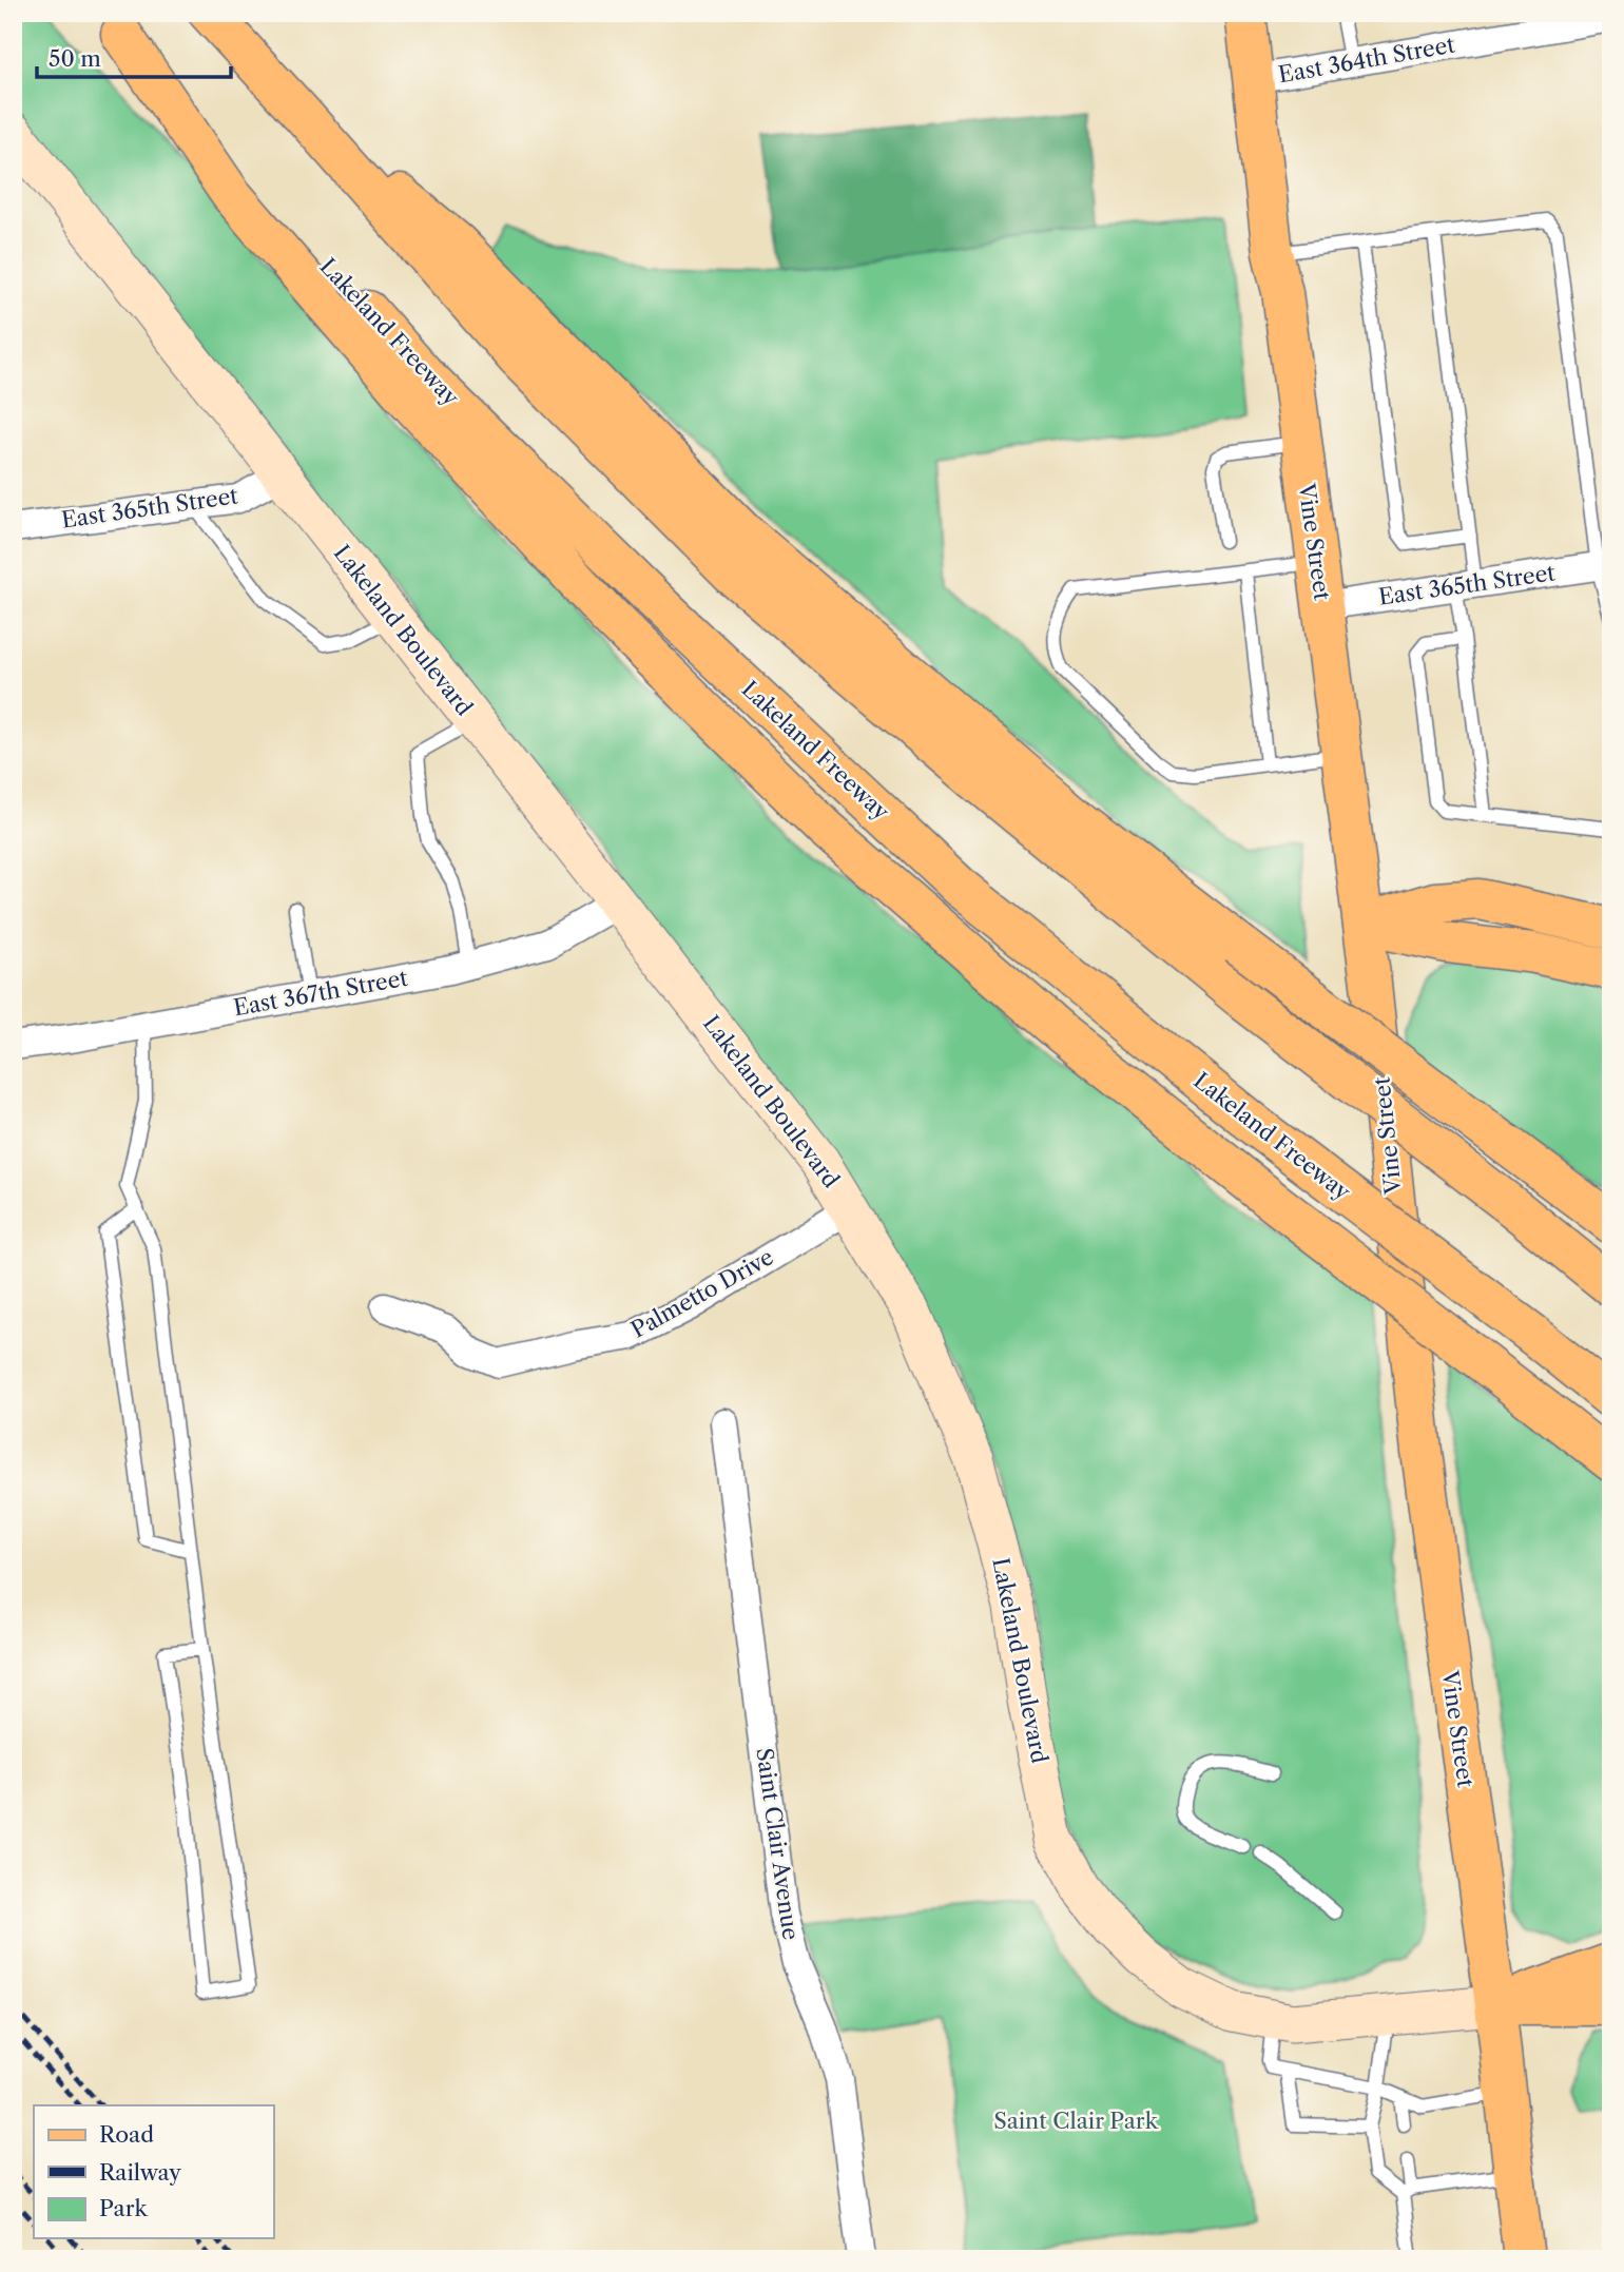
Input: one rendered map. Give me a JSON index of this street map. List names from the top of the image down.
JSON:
{
  "streets": {
    "main road": ["Lakeland Freeway", "Vine Street"],
    "street": [
      "East 364th Street",
      "East 365th Street",
      "Lakeland Boulevard",
      "East 367th Street",
      "Palmetto Drive",
      "Saint Clair Avenue"
    ]
  },
  "crossings": [
    ["East 364th Street", "Vine Street"],
    ["East 365th Street", "Vine Street"],
    ["East 365th Street", "Lakeland Boulevard"],
    ["Vine Street", "Lakeland Boulevard"],
    ["Lakeland Boulevard", "East 367th Street"],
    ["Lakeland Boulevard", "Palmetto Drive"]
  ],
  "parks": ["Saint Clair Park"],
  "legend": ["Road", "Railway", "Park"],
  "scale_bar": "50 m"
}
